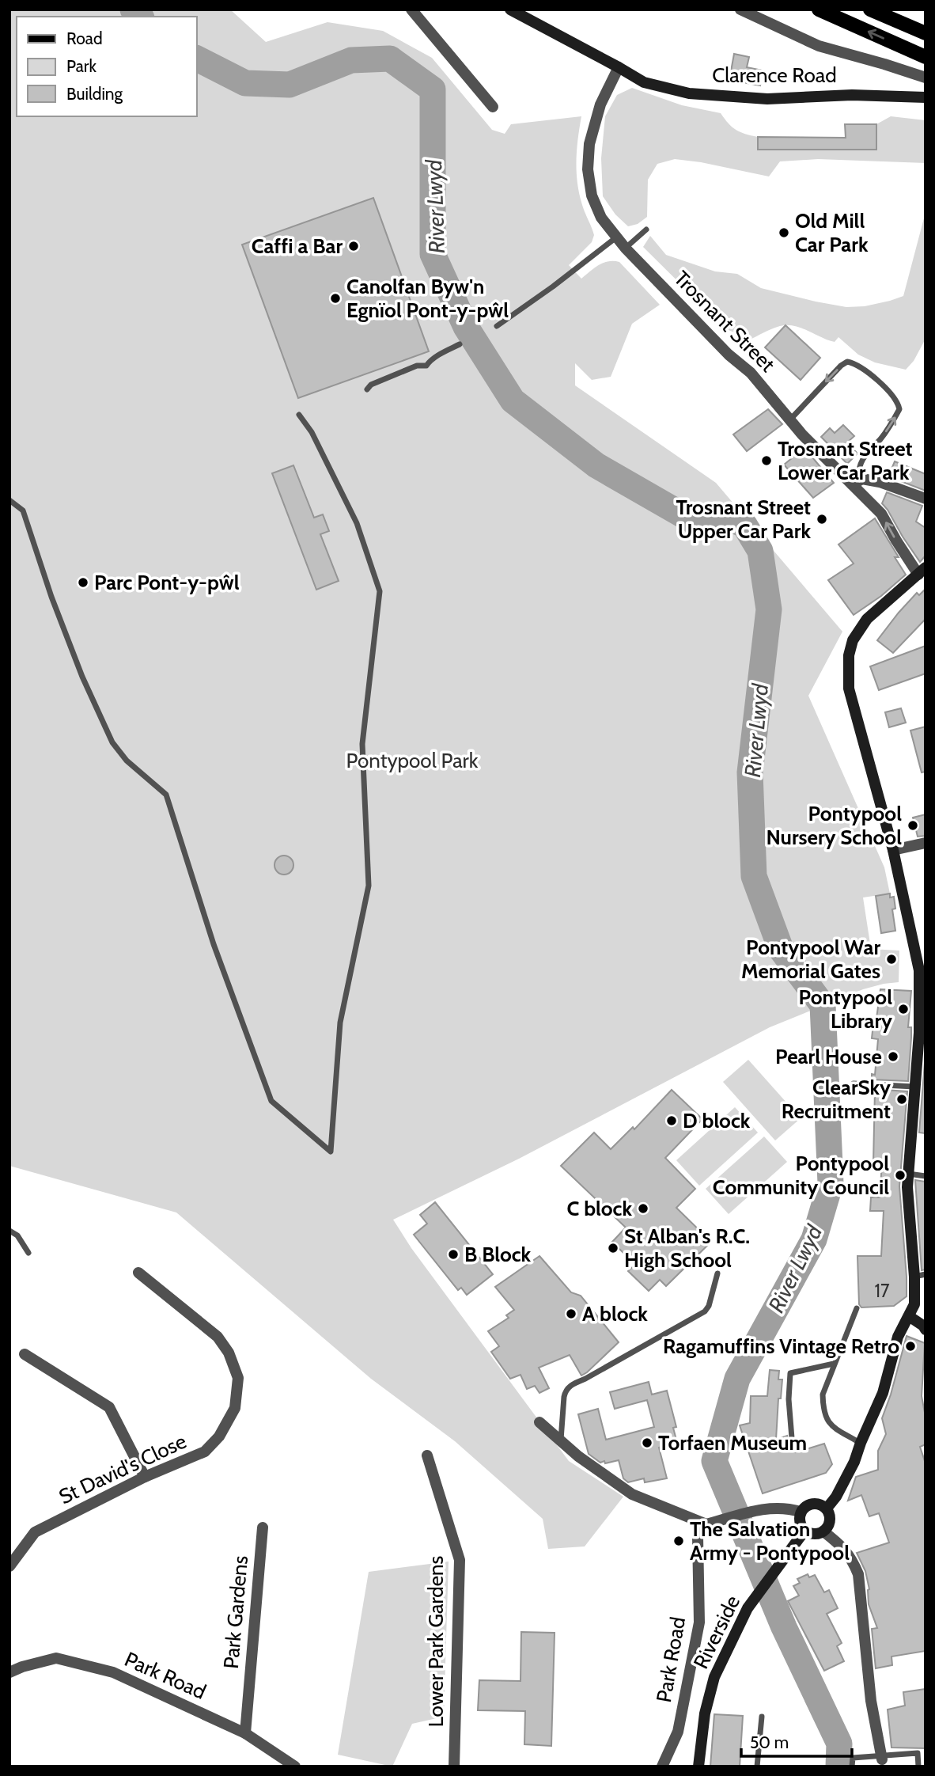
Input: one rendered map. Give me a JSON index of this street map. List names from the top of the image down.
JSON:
{
  "streets": {
    "street": [
      "Clarence Road",
      "Trosnant Street",
      "St David's Close",
      "Park Gardens",
      "Riverside",
      "Lower Park Gardens",
      "Park Road"
    ]
  },
  "crossings": [
    ["Clarence Road", "Trosnant Street"],
    ["Park Gardens", "Park Road"]
  ],
  "water": ["River Lwyd"],
  "parks": ["Pontypool Park"],
  "places": [
    "Old Mill Car Park",
    "Caffi a Bar",
    "Canolfan Byw'n Egnïol Pont-y-pŵl",
    "Trosnant Street Lower Car Park",
    "Trosnant Street Upper Car Park",
    "Parc Pont-y-pŵl",
    "Pontypool Nursery School",
    "Pontypool War Memorial Gates",
    "Pontypool Library",
    "Pearl House",
    "ClearSky Recruitment",
    "D block",
    "Pontypool Community Council",
    "C block",
    "St Alban's R.C. High School",
    "B Block",
    "A block",
    "Ragamuffins Vintage Retro",
    "Torfaen Museum",
    "The Salvation Army - Pontypool"
  ],
  "house_numbers": ["17"],
  "legend": ["Road", "Park", "Building"],
  "scale_bar": "50 m"
}
